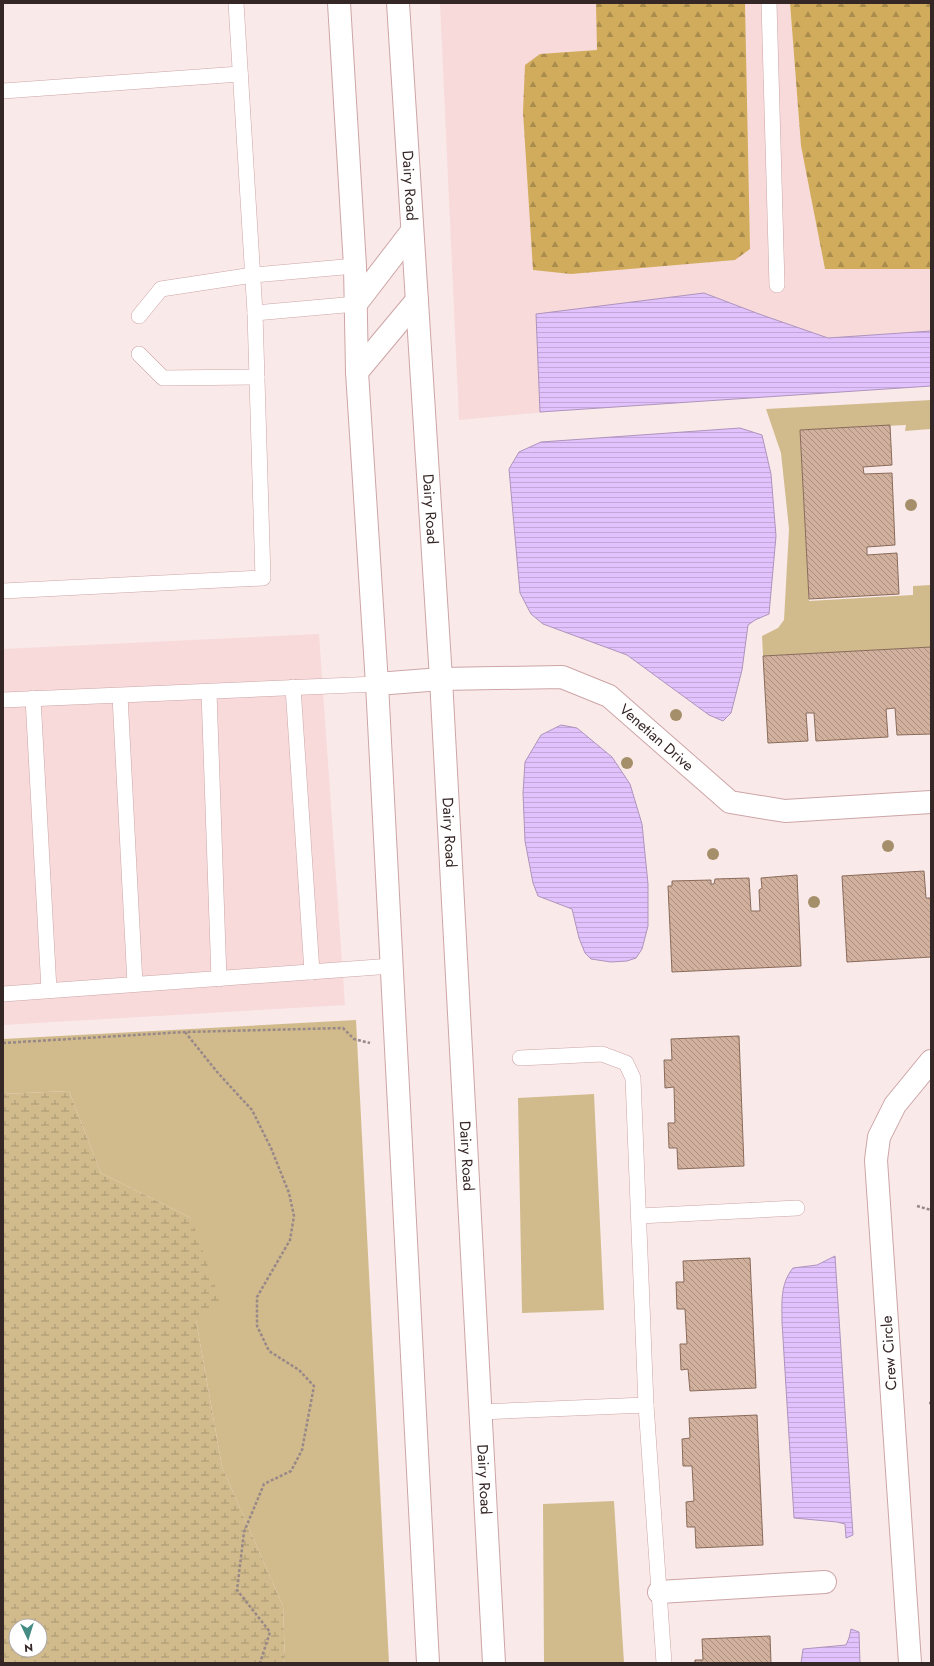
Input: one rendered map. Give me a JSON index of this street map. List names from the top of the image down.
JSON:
{
  "streets": {
    "street": ["Dairy Road", "Venetian Drive", "Crew Circle"]
  },
  "crossings": [
    ["Dairy Road", "Venetian Drive"]
  ],
  "north": "bottom"
}
